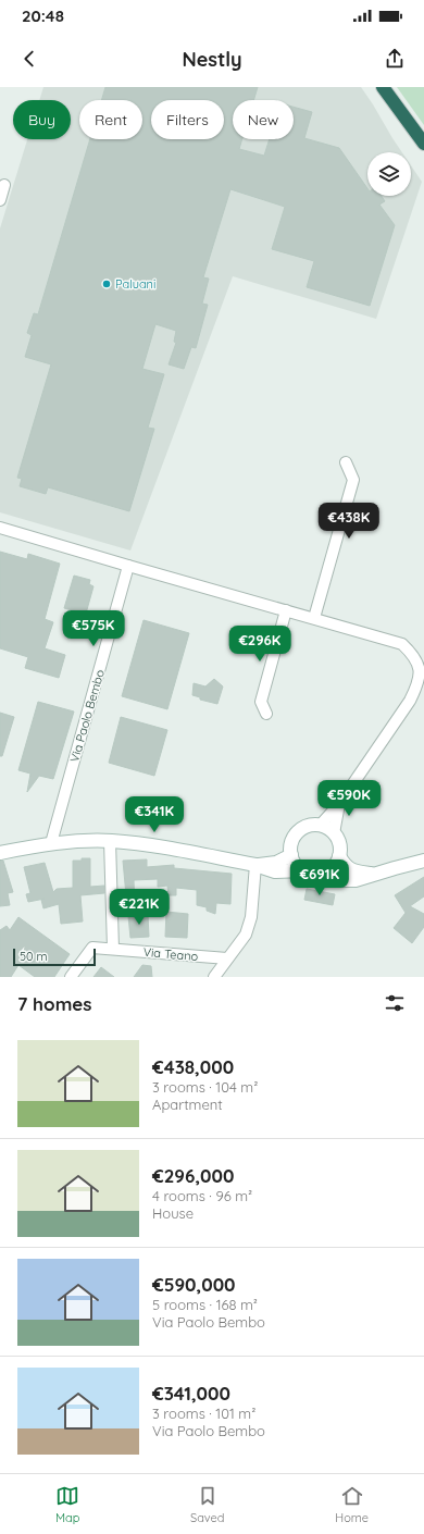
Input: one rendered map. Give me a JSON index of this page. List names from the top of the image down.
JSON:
{
  "streets": {
    "street": ["Via Paolo Bembo", "Via Teano"]
  },
  "places": ["Paluani"],
  "scale_bar": "50 m",
  "page": {
    "status": "20:48",
    "header": "Nestly",
    "chip": [
      "Buy",
      "Rent",
      "Filters",
      "New"
    ],
    "price": [
      "€438K",
      "€575K",
      "€296K",
      "€590K",
      "€341K",
      "€691K",
      "€221K"
    ],
    "scale": "50 m",
    "heading": "7 homes",
    "list": [
      {
        "name": "€438,000",
        "note": "3 rooms · 104 m² · Apartment"
      },
      {
        "name": "€296,000",
        "note": "4 rooms · 96 m² · House"
      },
      {
        "name": "€590,000",
        "note": "5 rooms · 168 m² · Via Paolo Bembo"
      },
      {
        "name": "€341,000",
        "note": "3 rooms · 101 m² · Via Paolo Bembo"
      }
    ],
    "tabs": ["Map", "Saved", "Home"]
  }
}
